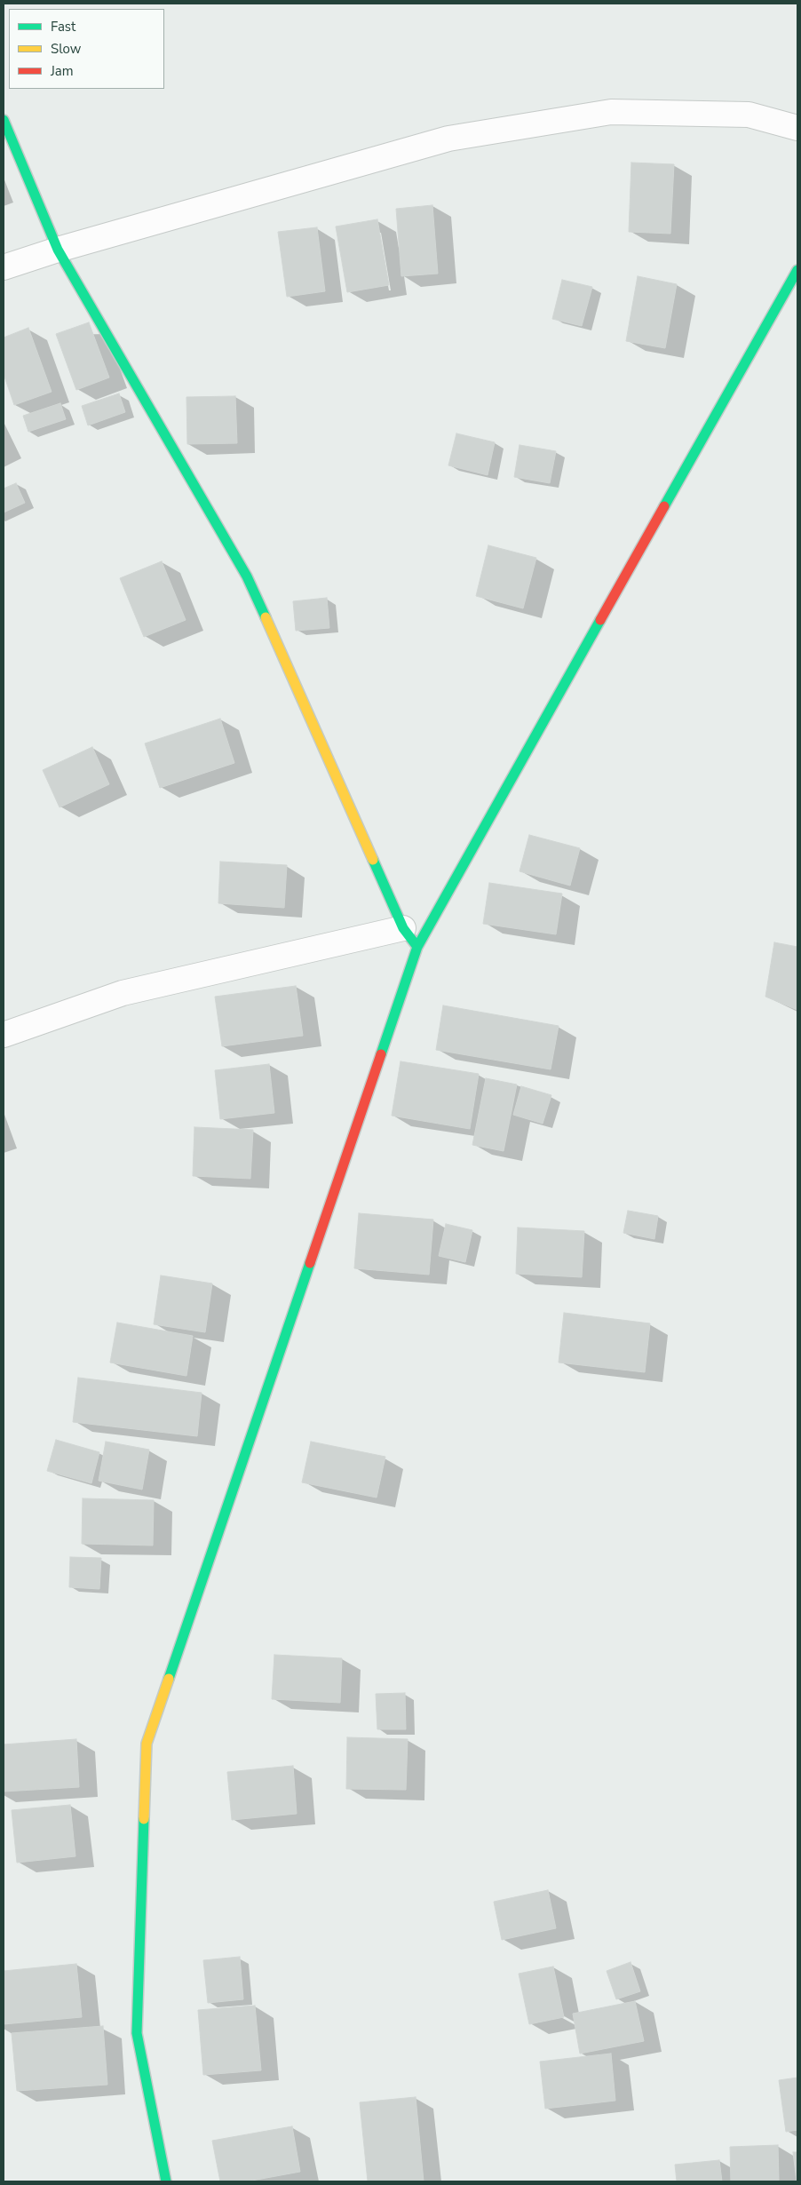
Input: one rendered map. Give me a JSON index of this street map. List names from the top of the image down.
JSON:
{
  "legend": ["Fast", "Slow", "Jam"]
}
